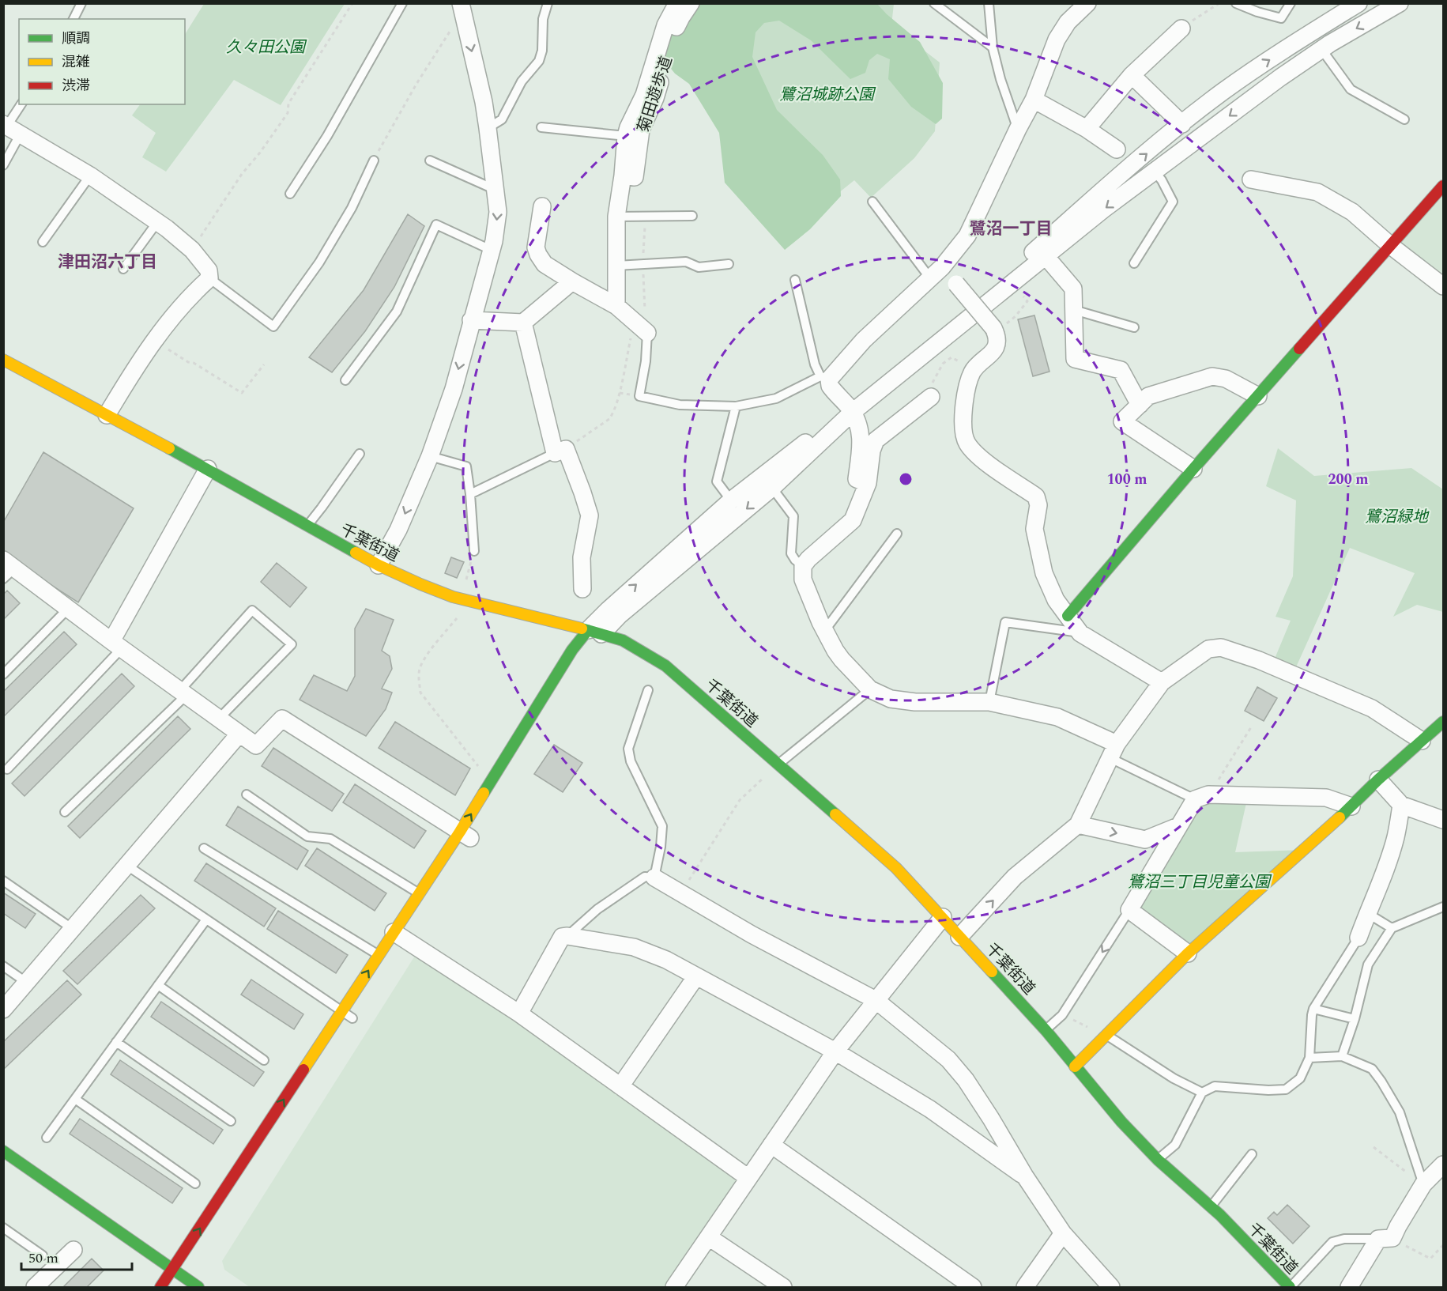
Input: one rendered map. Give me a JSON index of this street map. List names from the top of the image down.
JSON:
{
  "streets": {
    "main road": ["千葉街道"],
    "street": ["菊田遊歩道"]
  },
  "districts": ["鷺沼一丁目", "津田沼六丁目"],
  "parks": [
    "久々田公園",
    "鷺沼城跡公園",
    "鷺沼緑地",
    "鷺沼三丁目児童公園"
  ],
  "legend": ["順調", "混雑", "渋滞"],
  "scale_bar": "50 m",
  "rings": ["100 m", "200 m"]
}
